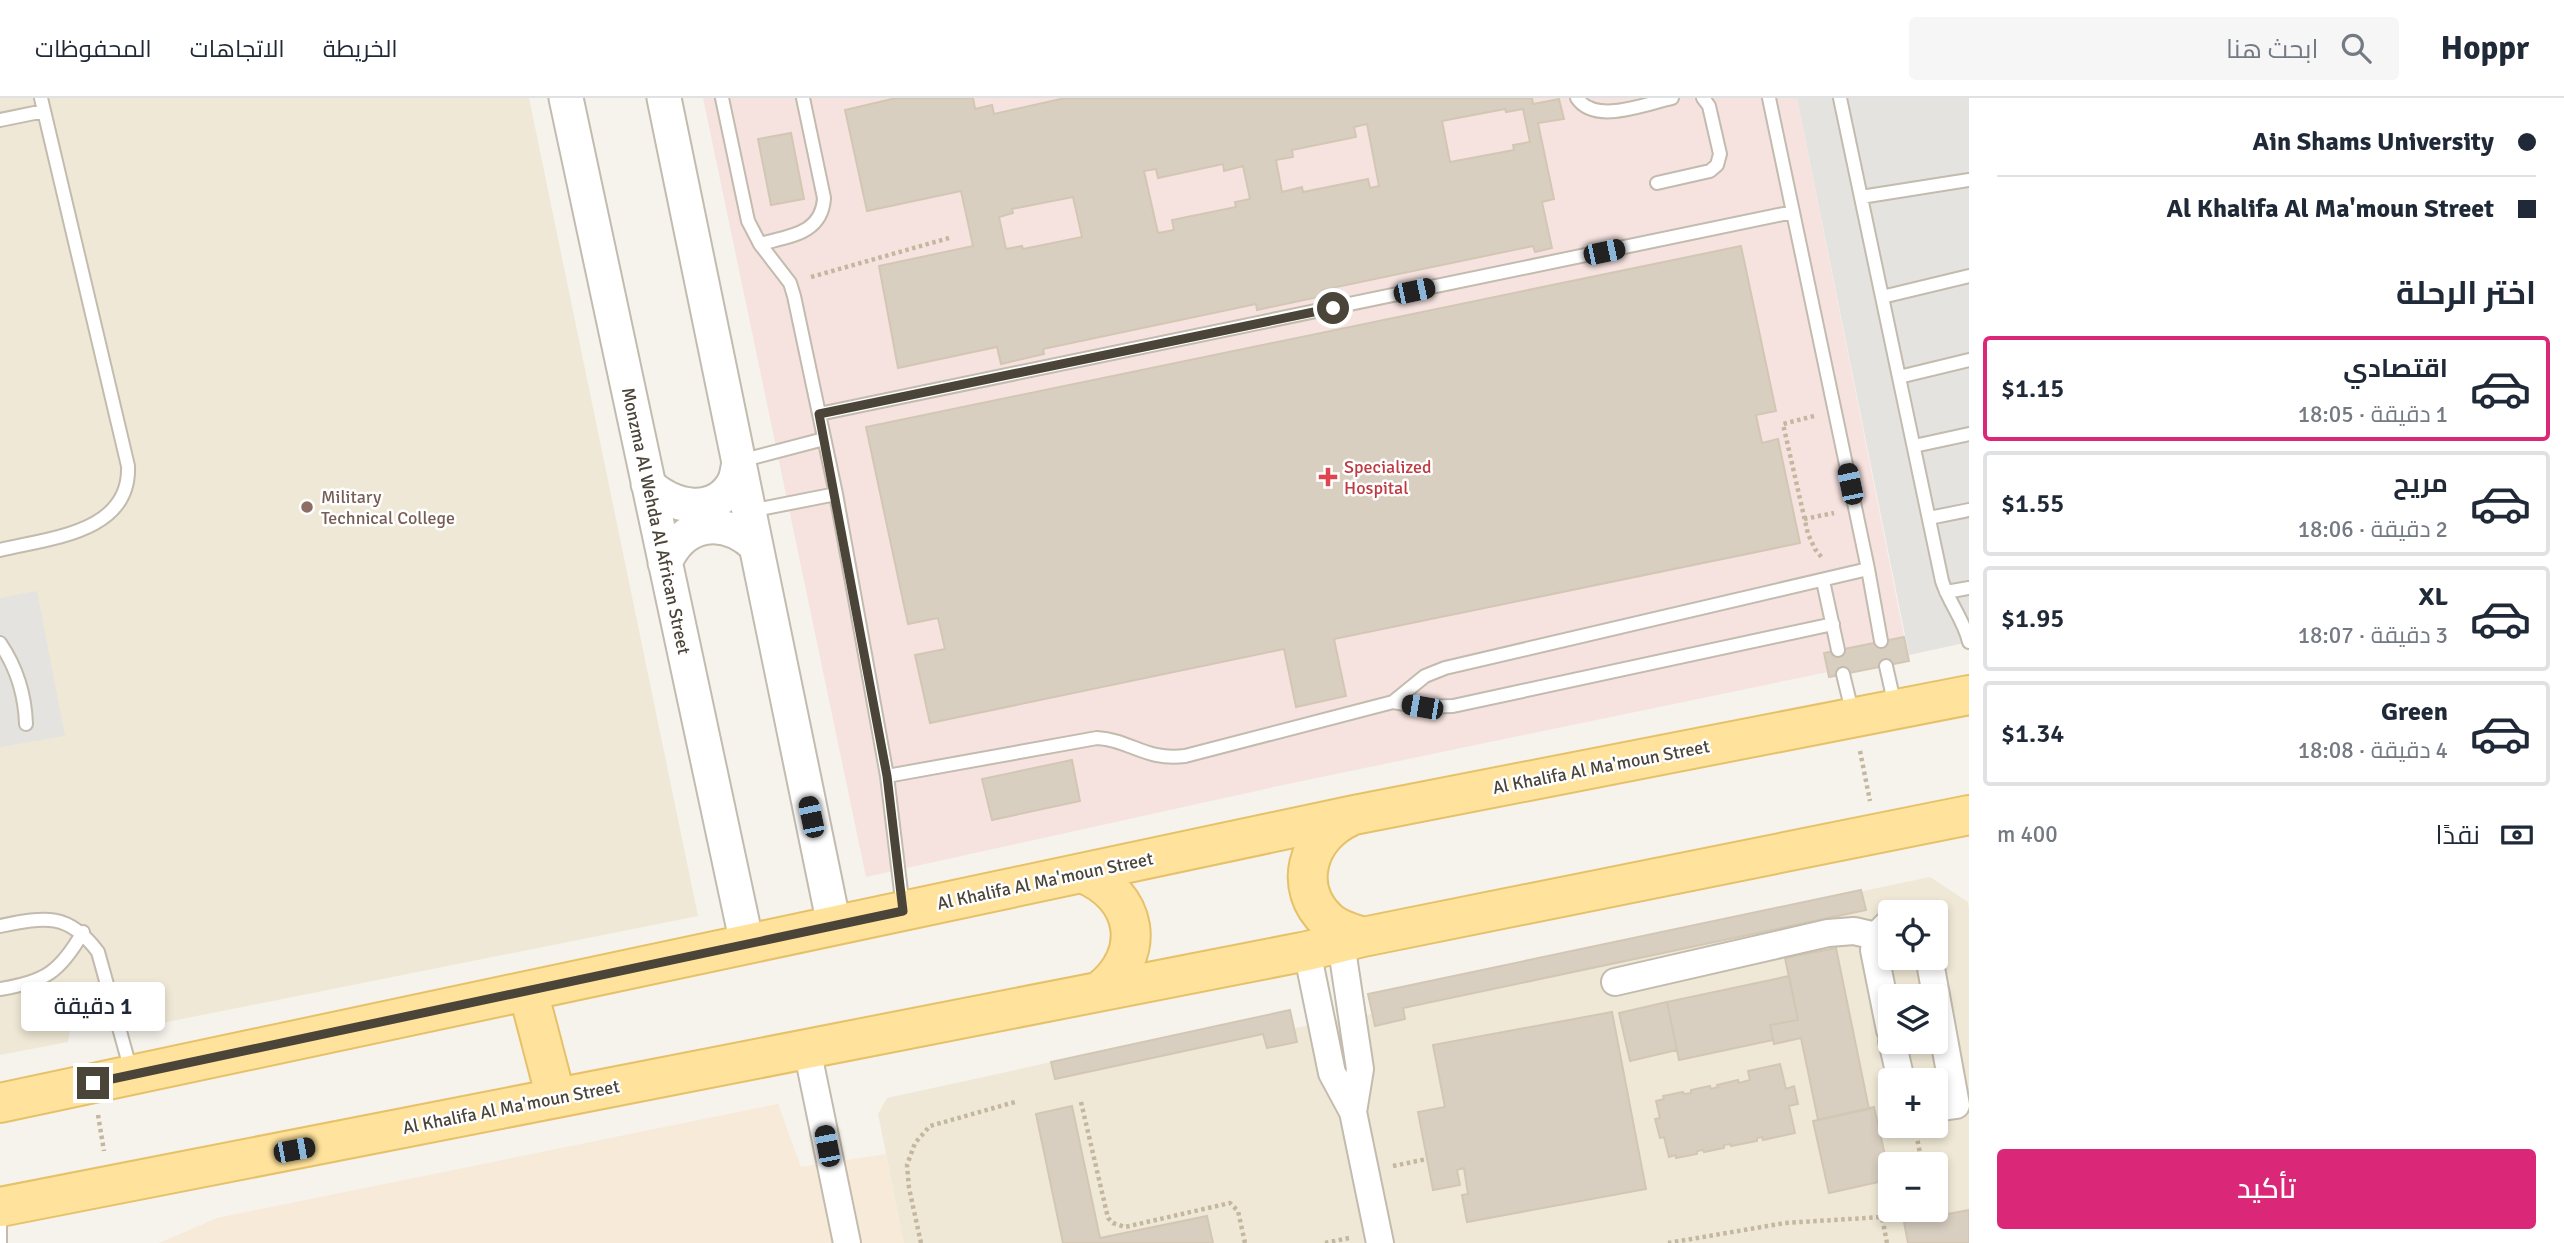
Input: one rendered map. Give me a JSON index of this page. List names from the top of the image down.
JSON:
{
  "streets": {
    "main road": ["Al Khalifa Al Ma'moun Street"],
    "street": ["Monzma Al Wehda Al African Street"]
  },
  "crossings": [
    ["Monzma Al Wehda Al African Street", "Al Khalifa Al Ma'moun Street"]
  ],
  "places": {
    "health": ["Specialized Hospital"],
    "other": ["Military Technical College"]
  },
  "page": {
    "header": "Hoppr",
    "search": "ابحث هنا",
    "nav": ["الخريطة", "الاتجاهات", "المحفوظات"],
    "banner": ["Ain Shams University", "Al Khalifa Al Ma'moun Street"],
    "heading": "اختر الرحلة",
    "list": [
      {
        "name": "اقتصادي",
        "note": "1 دقيقة · 18:05",
        "value": "$1.15"
      },
      {
        "name": "مريح",
        "note": "2 دقيقة · 18:06",
        "value": "$1.55"
      },
      {
        "name": "XL",
        "note": "3 دقيقة · 18:07",
        "value": "$1.95"
      },
      {
        "name": "Green",
        "note": "4 دقيقة · 18:08",
        "value": "$1.34"
      }
    ],
    "pay": ["نقدًا", "400 m"],
    "map_buttons": ["+", "−"],
    "bubble": "1 دقيقة",
    "buttons": "تأكيد"
  }
}
